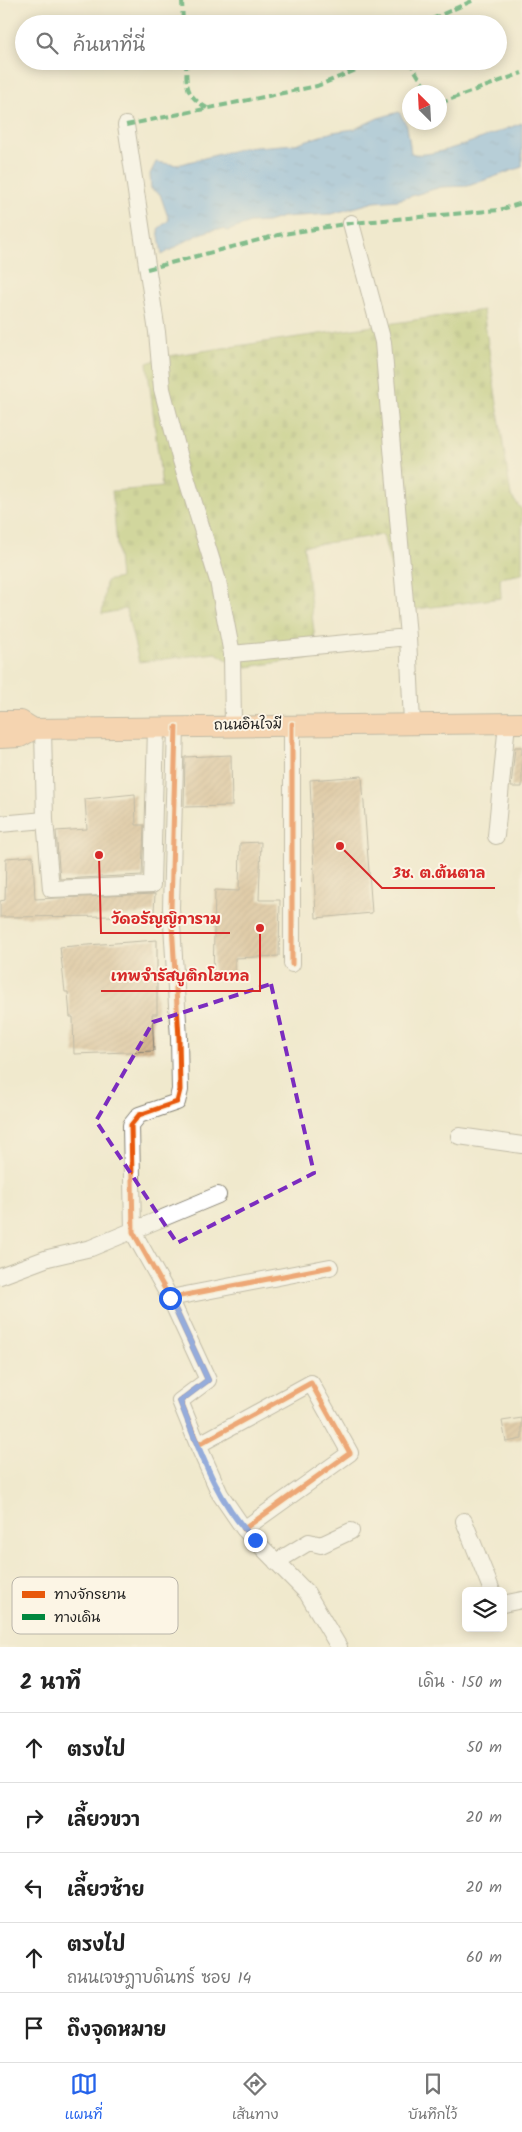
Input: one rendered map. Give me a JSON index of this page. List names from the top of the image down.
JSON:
{
  "streets": {
    "main road": ["ถนนอินใจมี"]
  },
  "places": ["3ช. ต.ต้นตาล", "วัดอรัญญิการาม", "เทพจำรัสบูติกโฮเทล"],
  "legend": ["ทางจักรยาน", "ทางเดิน"],
  "north": "top left",
  "page": {
    "search": "ค้นหาที่นี่",
    "heading": ["2 นาที", "เดิน · 150 m"],
    "list": [
      ["ตรงไป", "50 m"],
      ["เลี้ยวขวา", "20 m"],
      ["เลี้ยวซ้าย", "20 m"],
      ["ตรงไป", "ถนนเจษฎาบดินทร์ ซอย 14", "60 m"],
      "ถึงจุดหมาย"
    ],
    "nav": ["แผนที่", "เส้นทาง", "บันทึกไว้"]
  }
}
